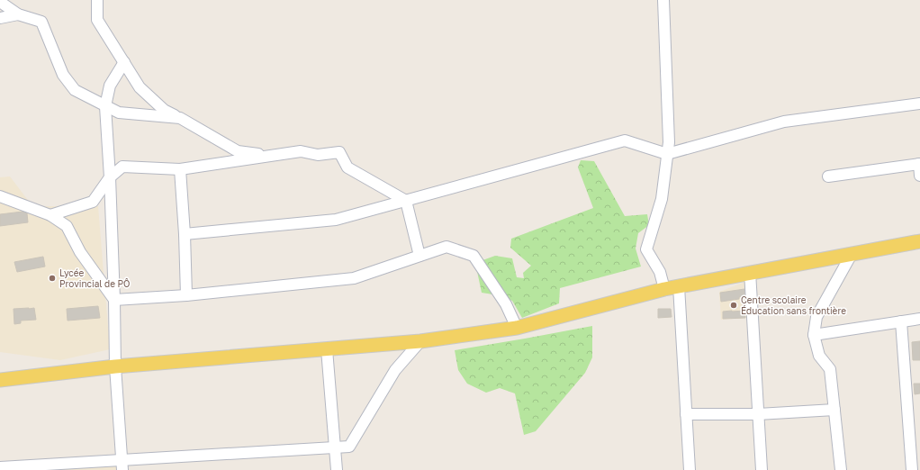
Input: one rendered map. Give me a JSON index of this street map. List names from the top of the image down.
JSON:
{
  "places": ["Lycée Provincial de PÔ", "Centre scolaire Éducation sans frontière"]
}
